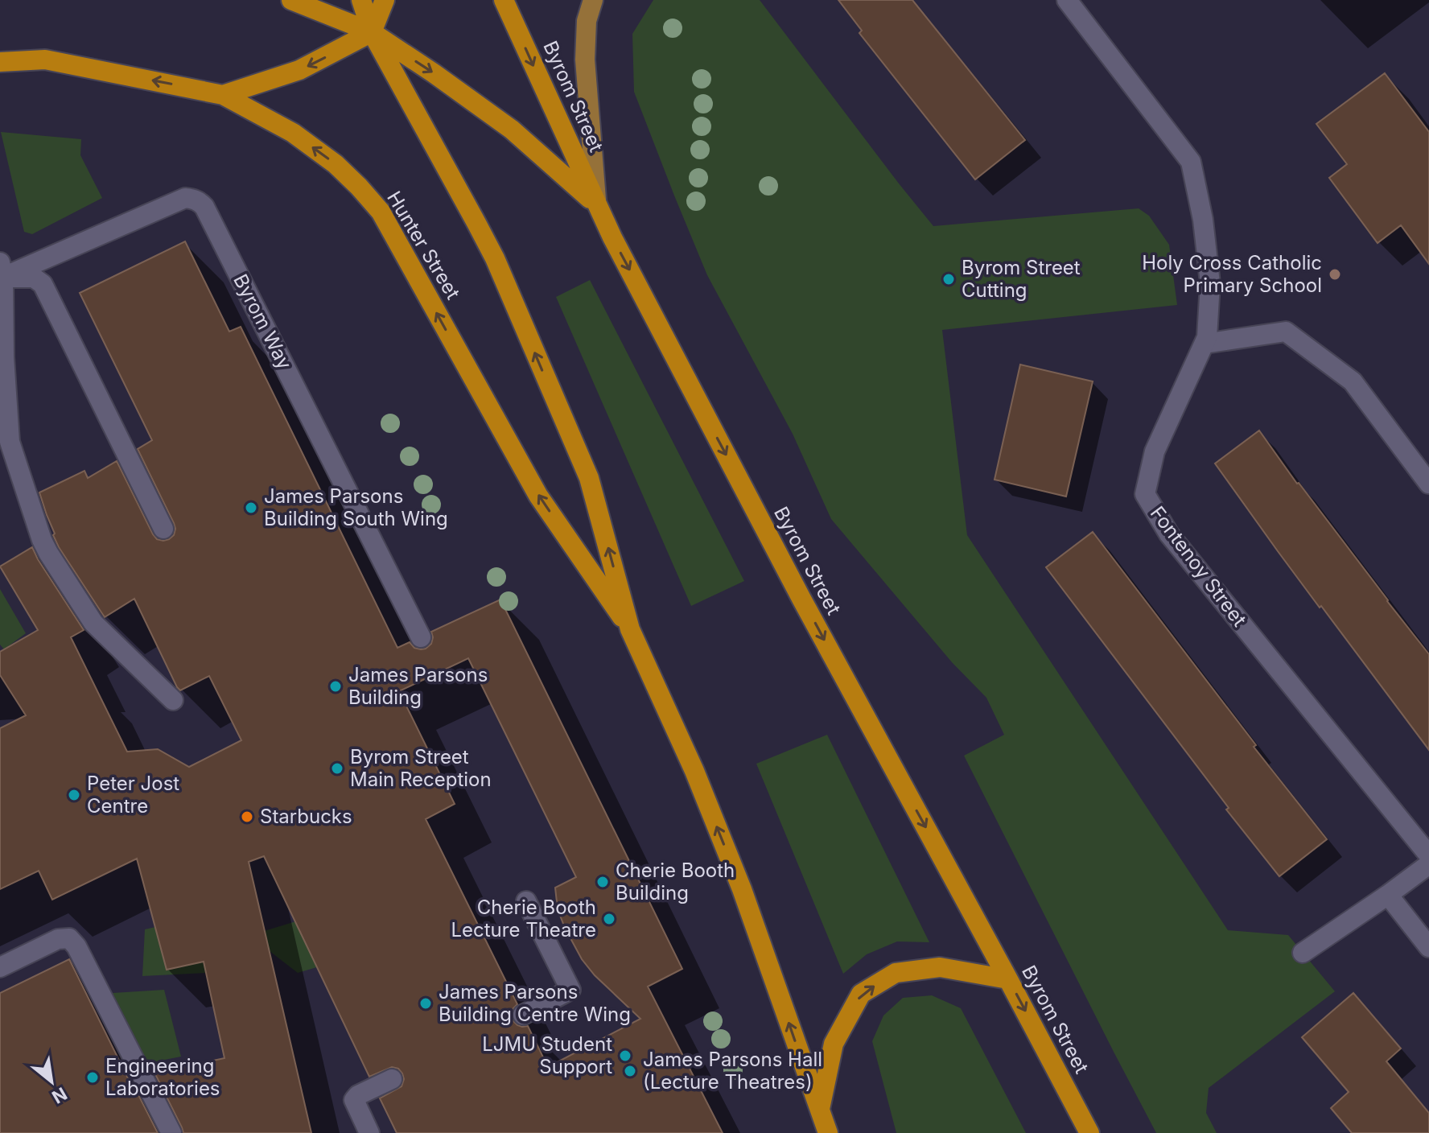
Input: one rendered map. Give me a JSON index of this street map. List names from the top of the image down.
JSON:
{
  "streets": {
    "highway": ["Byrom Street", "Hunter Street"],
    "street": ["Byrom Way", "Fontenoy Street"]
  },
  "places": [
    "Holy Cross Catholic Primary School",
    "Byrom Street Cutting",
    "James Parsons Building South Wing",
    "James Parsons Building",
    "Byrom Street Main Reception",
    "Peter Jost Centre",
    "Starbucks",
    "Cherie Booth Building",
    "Cherie Booth Lecture Theatre",
    "James Parsons Building Centre Wing",
    "LJMU Student Support",
    "James Parsons Hall (Lecture Theatres)",
    "Engineering Laboratories"
  ],
  "north": "bottom right"
}
